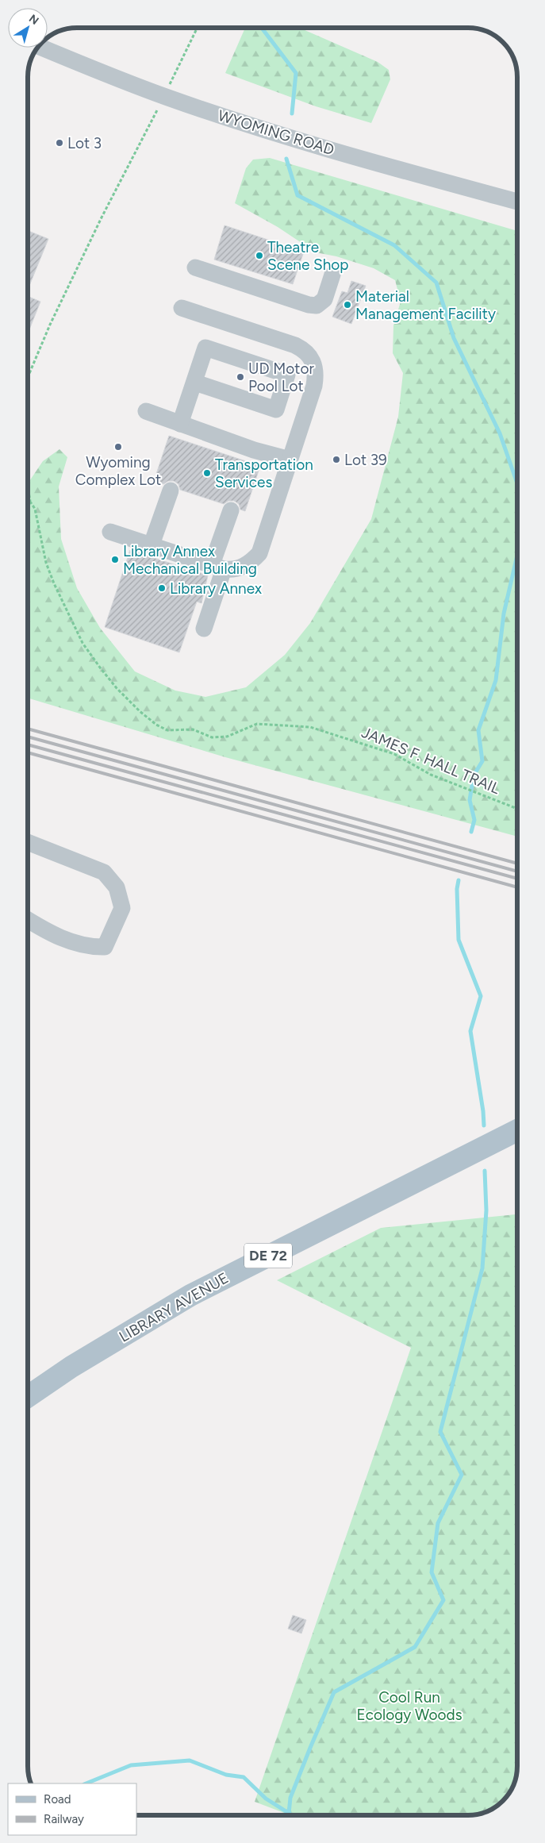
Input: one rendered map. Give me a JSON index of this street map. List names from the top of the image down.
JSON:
{
  "streets": {
    "main road": ["DE 72", "LIBRARY AVENUE"],
    "street": ["WYOMING ROAD"],
    "path": ["JAMES F. HALL TRAIL"]
  },
  "parks": ["Cool Run Ecology Woods"],
  "places": [
    "Lot 3",
    "Theatre Scene Shop",
    "Material Management Facility",
    "UD Motor Pool Lot",
    "Wyoming Complex Lot",
    "Lot 39",
    "Transportation Services",
    "Library Annex Mechanical Building",
    "Library Annex"
  ],
  "legend": ["Road", "Railway"],
  "north": "top right"
}
